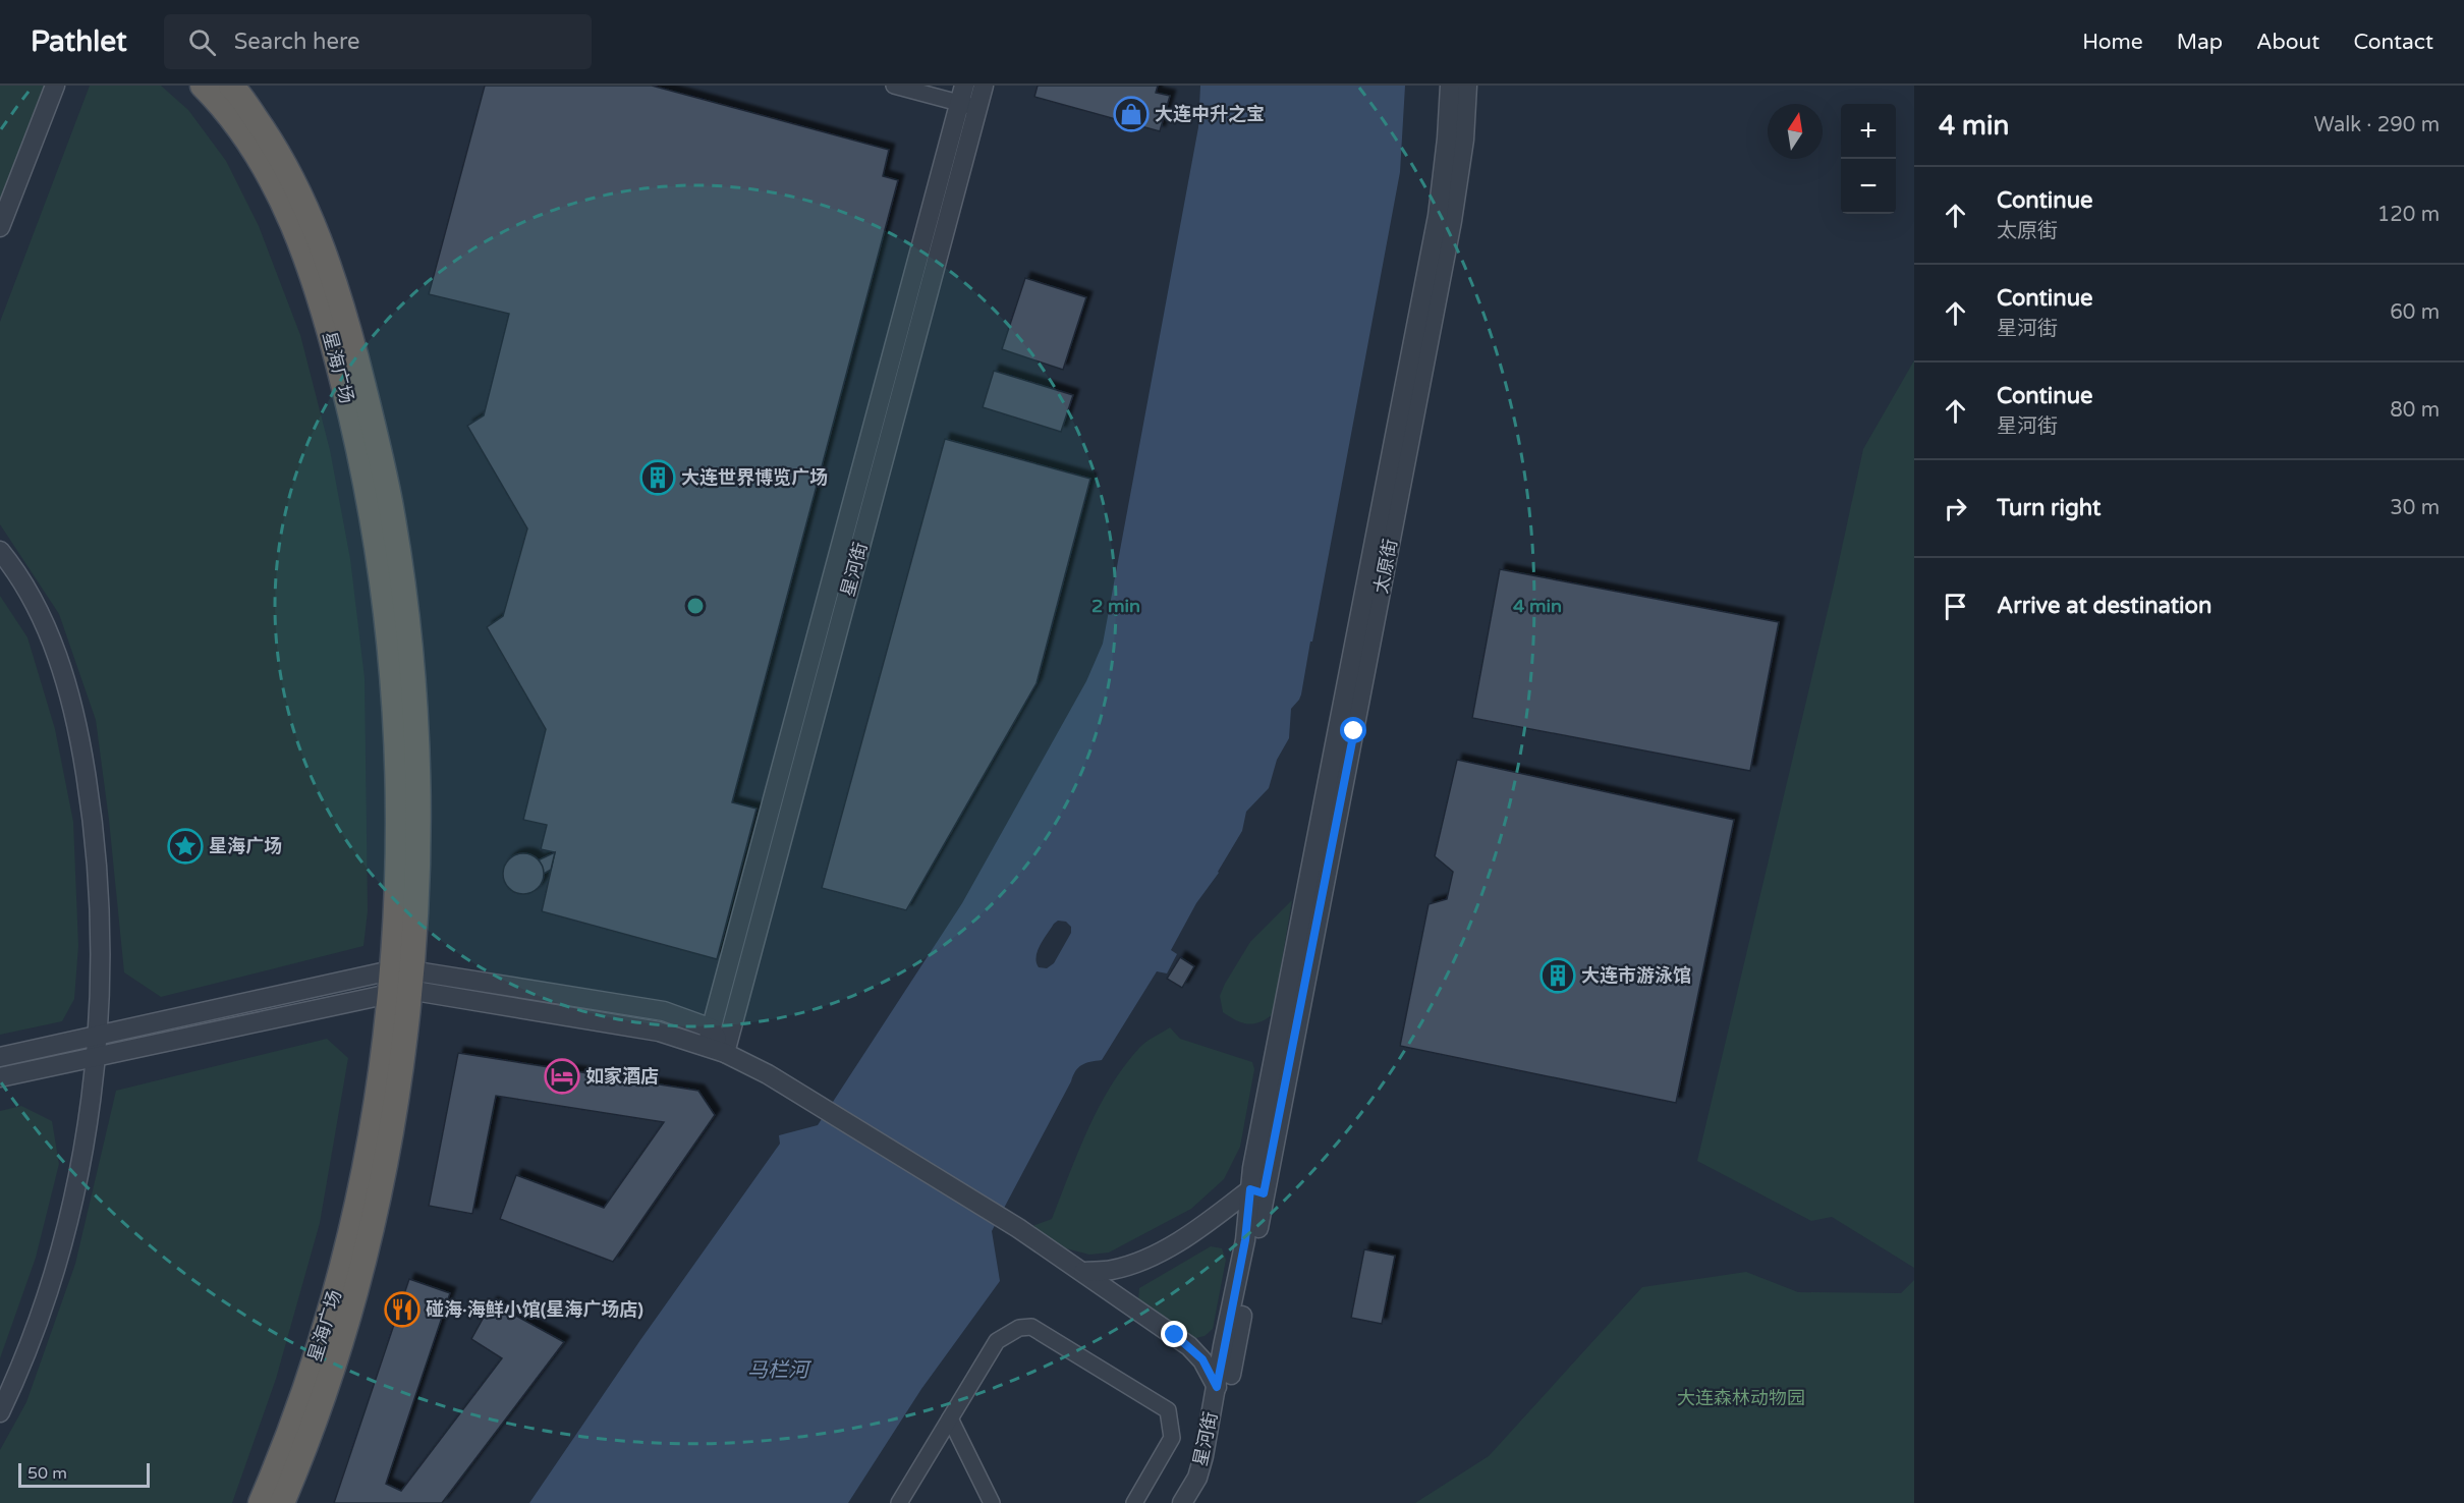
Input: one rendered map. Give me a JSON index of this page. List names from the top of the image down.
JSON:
{
  "streets": {
    "highway": ["星海广场"],
    "street": ["太原街", "星河街"]
  },
  "crossings": [
    ["太原街", "星河街"]
  ],
  "water": ["马栏河"],
  "parks": ["大连森林动物园"],
  "places": {
    "shop": ["大连中升之宝"],
    "building": ["大连世界博览广场", "大连市游泳馆"],
    "place": ["星海广场"],
    "hotel": ["如家酒店"],
    "restaurant": ["碰海·海鲜小馆(星海广场店)"]
  },
  "scale_bar": "50 m",
  "north": "top",
  "page": {
    "header": "Pathlet",
    "search": "Search here",
    "nav": [
      "Home",
      "Map",
      "About",
      "Contact"
    ],
    "heading": ["4 min", "Walk · 290 m"],
    "map_buttons": ["+", "−"],
    "list": [
      ["Continue", "太原街", "120 m"],
      ["Continue", "星河街", "60 m"],
      ["Continue", "星河街", "80 m"],
      ["Turn right", "30 m"],
      "Arrive at destination"
    ],
    "scale": "50 m"
  },
  "rings": ["2 min", "4 min"]
}
